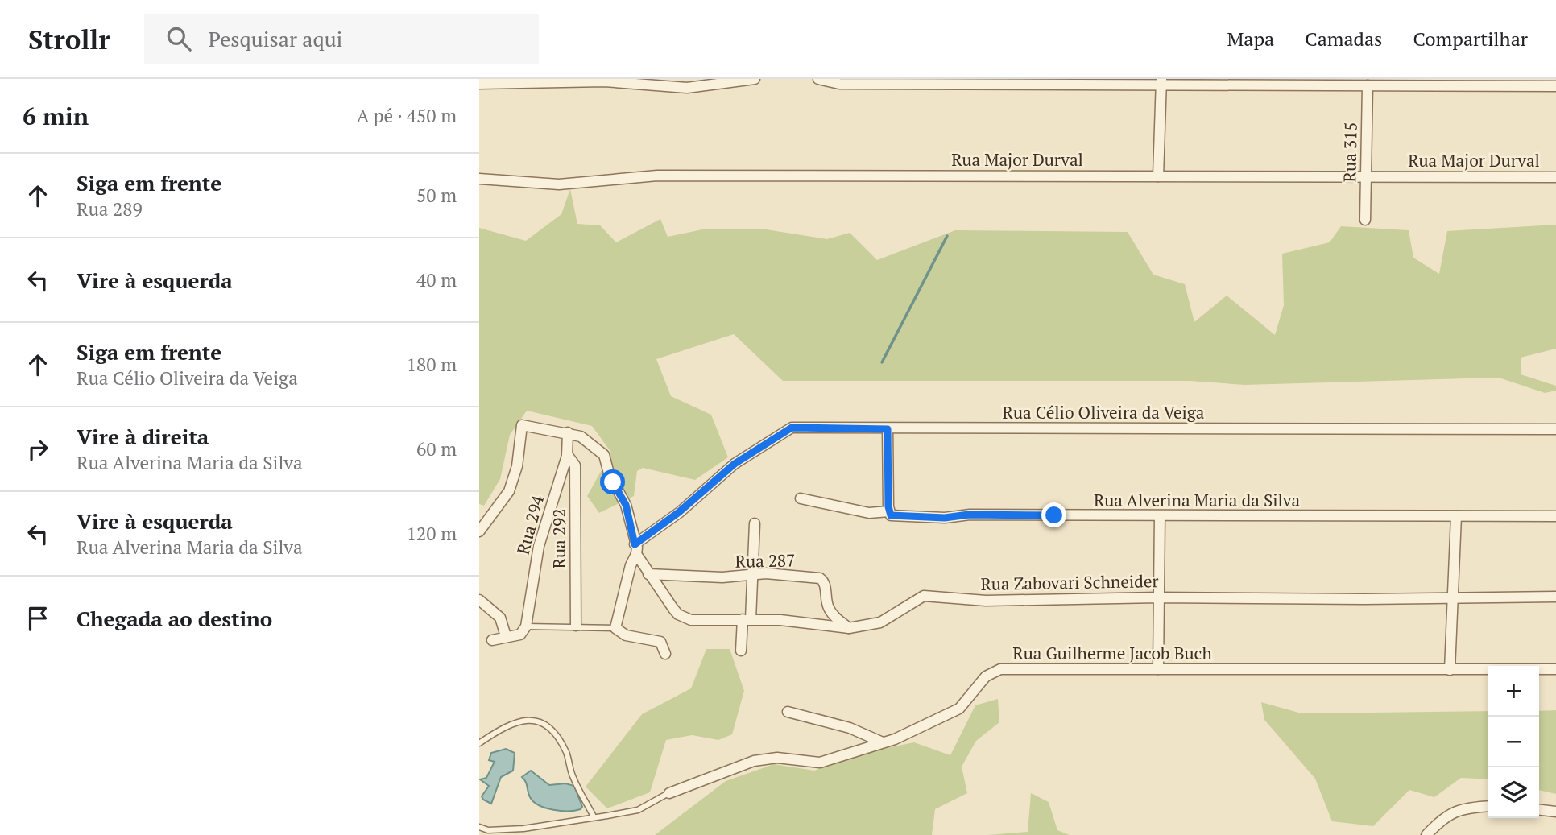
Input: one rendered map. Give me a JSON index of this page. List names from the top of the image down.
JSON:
{
  "streets": {
    "street": [
      "Rua 315",
      "Rua Major Durval",
      "Rua Célio Oliveira da Veiga",
      "Rua Alverina Maria da Silva",
      "Rua 294",
      "Rua 292",
      "Rua 287",
      "Rua Zabovari Schneider",
      "Rua Guilherme Jacob Buch"
    ]
  },
  "crossings": [
    ["Rua 315", "Rua Major Durval"],
    ["Rua Célio Oliveira da Veiga", "Rua Zabovari Schneider"],
    ["Rua 294", "Rua 292"],
    ["Rua 287", "Rua Zabovari Schneider"]
  ],
  "page": {
    "header": "Strollr",
    "search": "Pesquisar aqui",
    "nav": ["Mapa", "Camadas", "Compartilhar"],
    "heading": ["6 min", "A pé · 450 m"],
    "list": [
      ["Siga em frente", "Rua 289", "50 m"],
      ["Vire à esquerda", "40 m"],
      ["Siga em frente", "Rua Célio Oliveira da Veiga", "180 m"],
      ["Vire à direita", "Rua Alverina Maria da Silva", "60 m"],
      ["Vire à esquerda", "Rua Alverina Maria da Silva", "120 m"],
      "Chegada ao destino"
    ],
    "map_buttons": ["+", "−"]
  }
}
